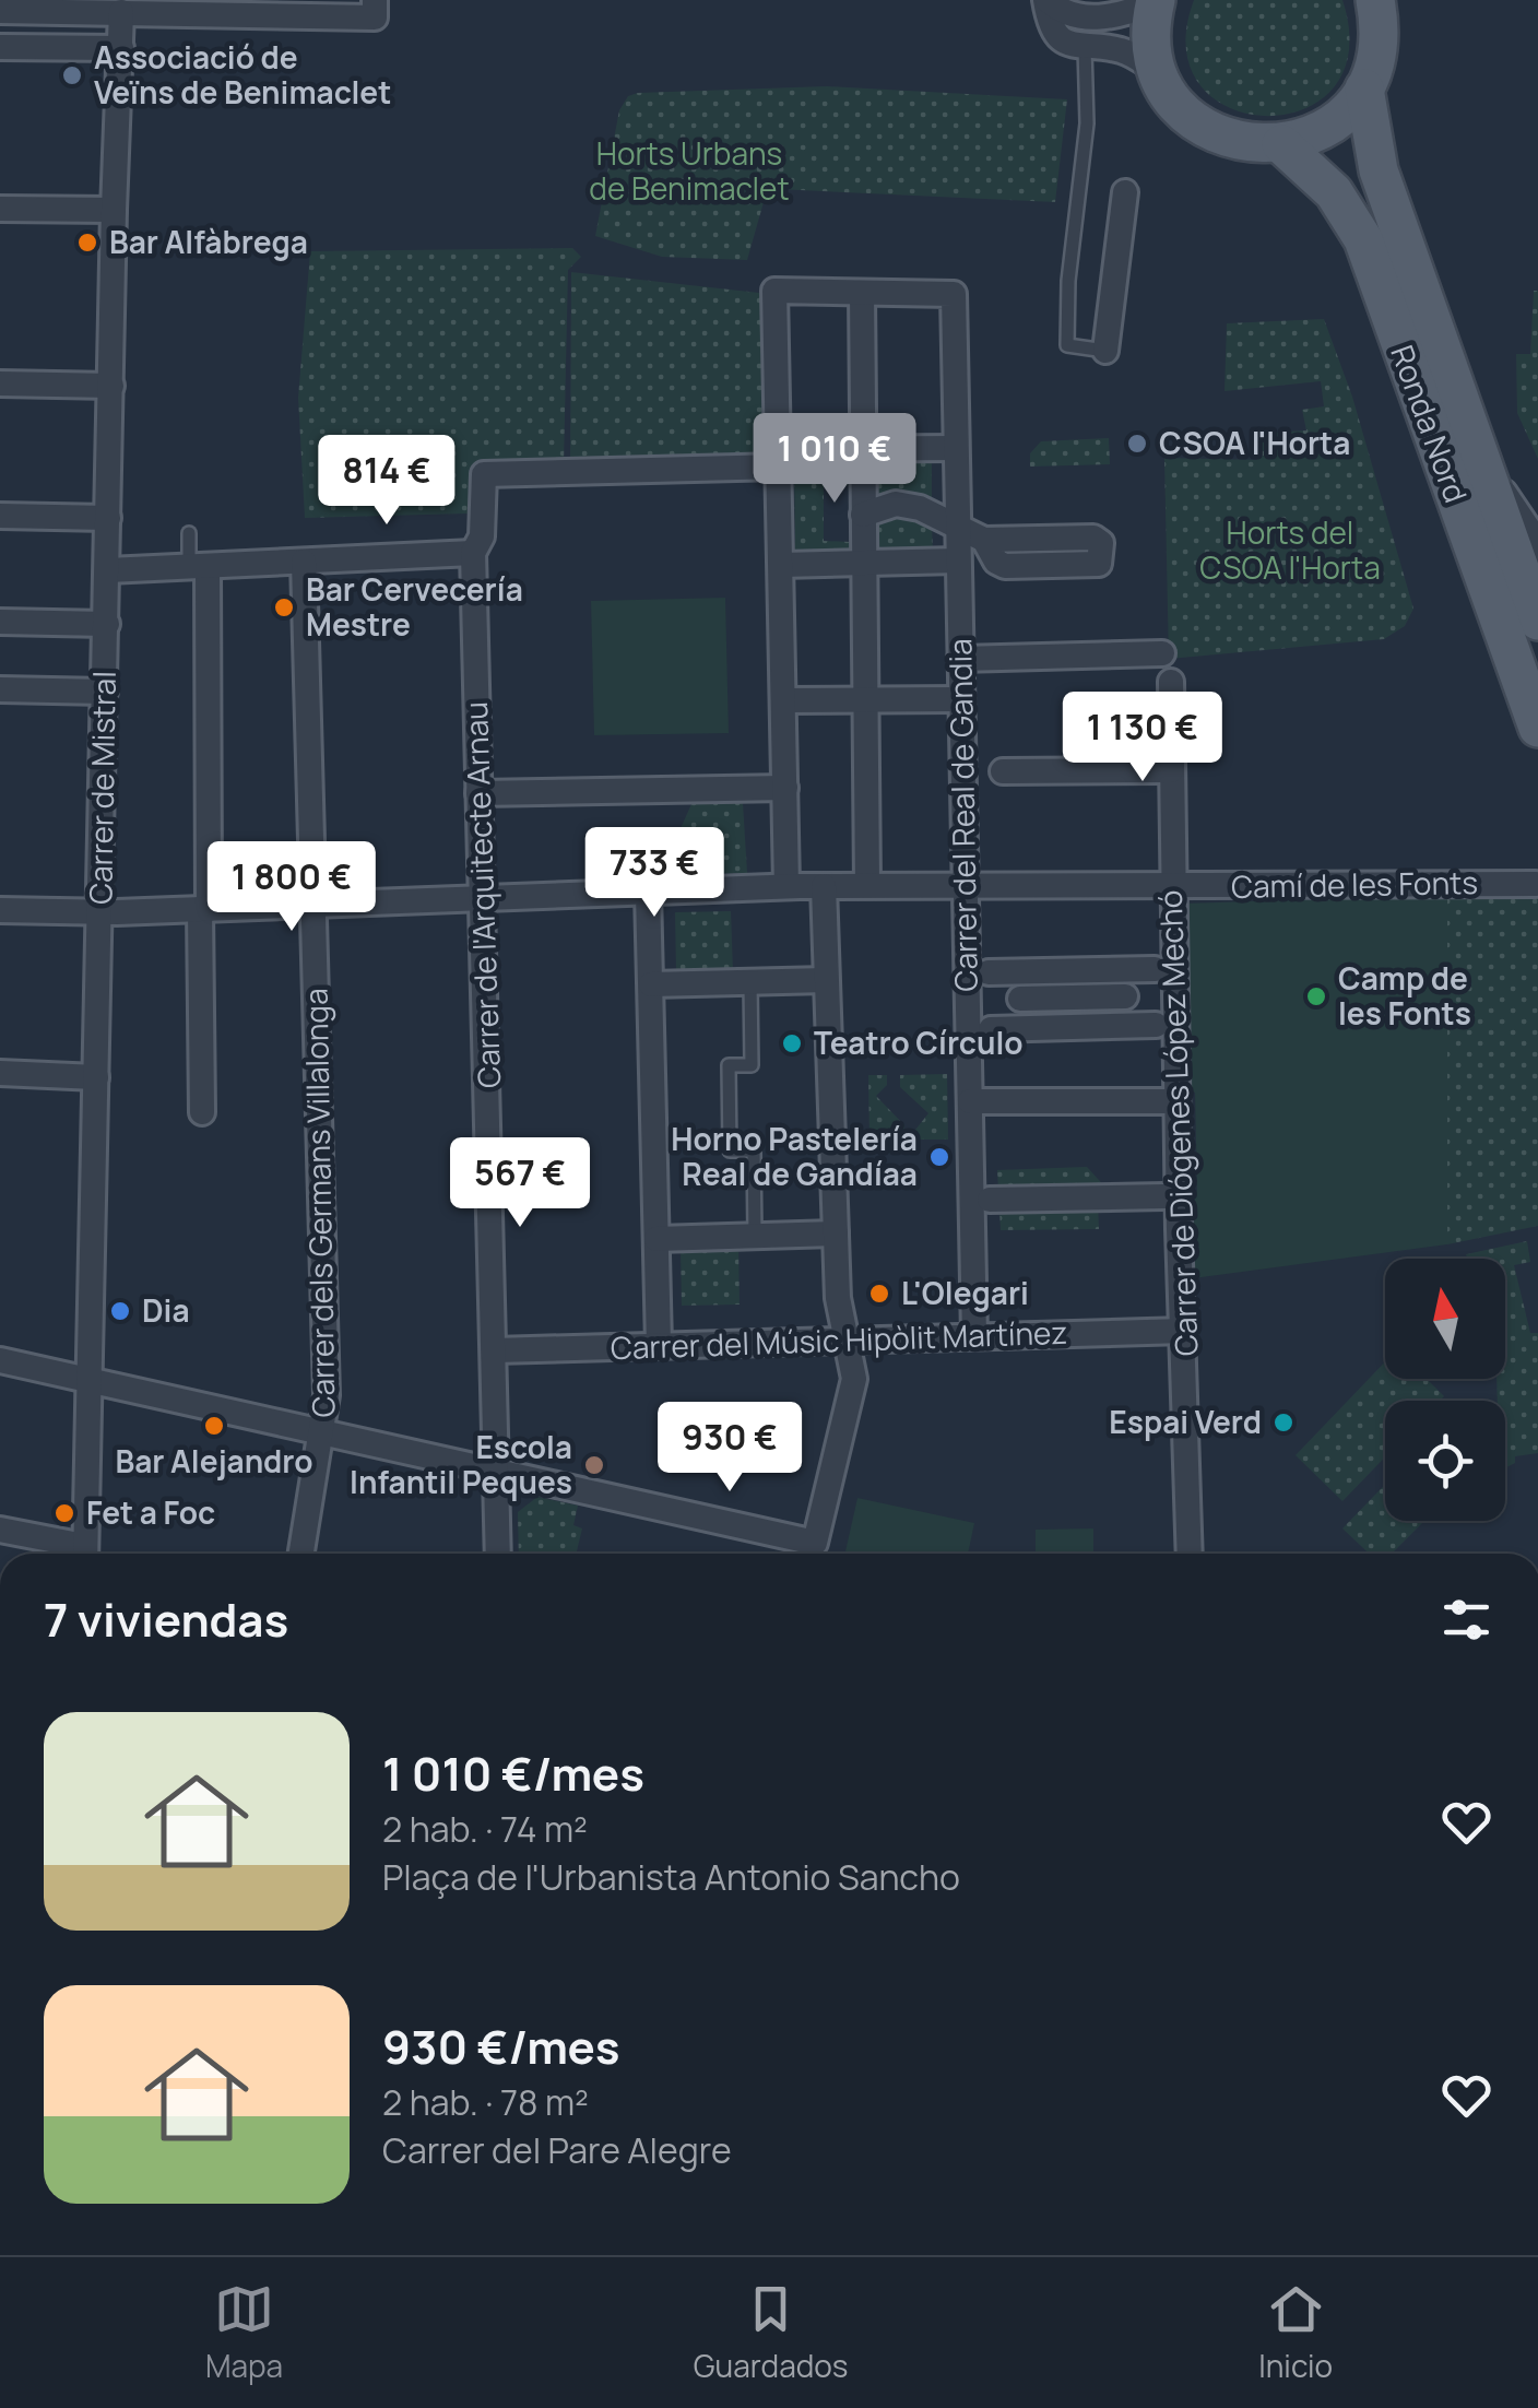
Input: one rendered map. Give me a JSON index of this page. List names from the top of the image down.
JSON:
{
  "streets": {
    "main road": ["Ronda Nord"],
    "street": [
      "Carrer de Mistral",
      "Carrer del Real de Gandia",
      "Camí de les Fonts",
      "Carrer de l'Arquitecte Arnau",
      "Carrer de Diógenes López Mechó",
      "Carrer dels Germans Villalonga",
      "Carrer del Músic Hipòlit Martínez"
    ]
  },
  "crossings": [
    ["Carrer de Mistral", "Camí de les Fonts"],
    ["Carrer del Real de Gandia", "Camí de les Fonts"],
    ["Carrer del Real de Gandia", "Carrer del Músic Hipòlit Martínez"],
    ["Camí de les Fonts", "Carrer de l'Arquitecte Arnau"],
    ["Camí de les Fonts", "Carrer de Diógenes López Mechó"],
    ["Camí de les Fonts", "Carrer dels Germans Villalonga"],
    ["Carrer de l'Arquitecte Arnau", "Carrer del Músic Hipòlit Martínez"],
    ["Carrer de Diógenes López Mechó", "Carrer del Músic Hipòlit Martínez"]
  ],
  "parks": ["Horts Urbans de Benimaclet", "Horts del CSOA l'Horta"],
  "places": [
    "Associació de Veïns de Benimaclet",
    "Bar Alfàbrega",
    "CSOA l'Horta",
    "Bar Cervecería Mestre",
    "Camp de les Fonts",
    "Teatro Círculo",
    "Horno Pastelería Real de Gandíaa",
    "L'Olegari",
    "Dia",
    "Espai Verd",
    "Bar Alejandro",
    "Escola Infantil Peques",
    "Fet a Foc"
  ],
  "north": "top",
  "page": {
    "price": [
      "1 010 €",
      "814 €",
      "1 130 €",
      "733 €",
      "1 800 €",
      "567 €",
      "930 €"
    ],
    "heading": "7 viviendas",
    "list": [
      {
        "name": "1 010 €/mes",
        "note": "2 hab. · 74 m² · Plaça de l'Urbanista Antonio Sancho"
      },
      {
        "name": "930 €/mes",
        "note": "2 hab. · 78 m² · Carrer del Pare Alegre"
      }
    ],
    "tabs": ["Mapa", "Guardados", "Inicio"]
  }
}
